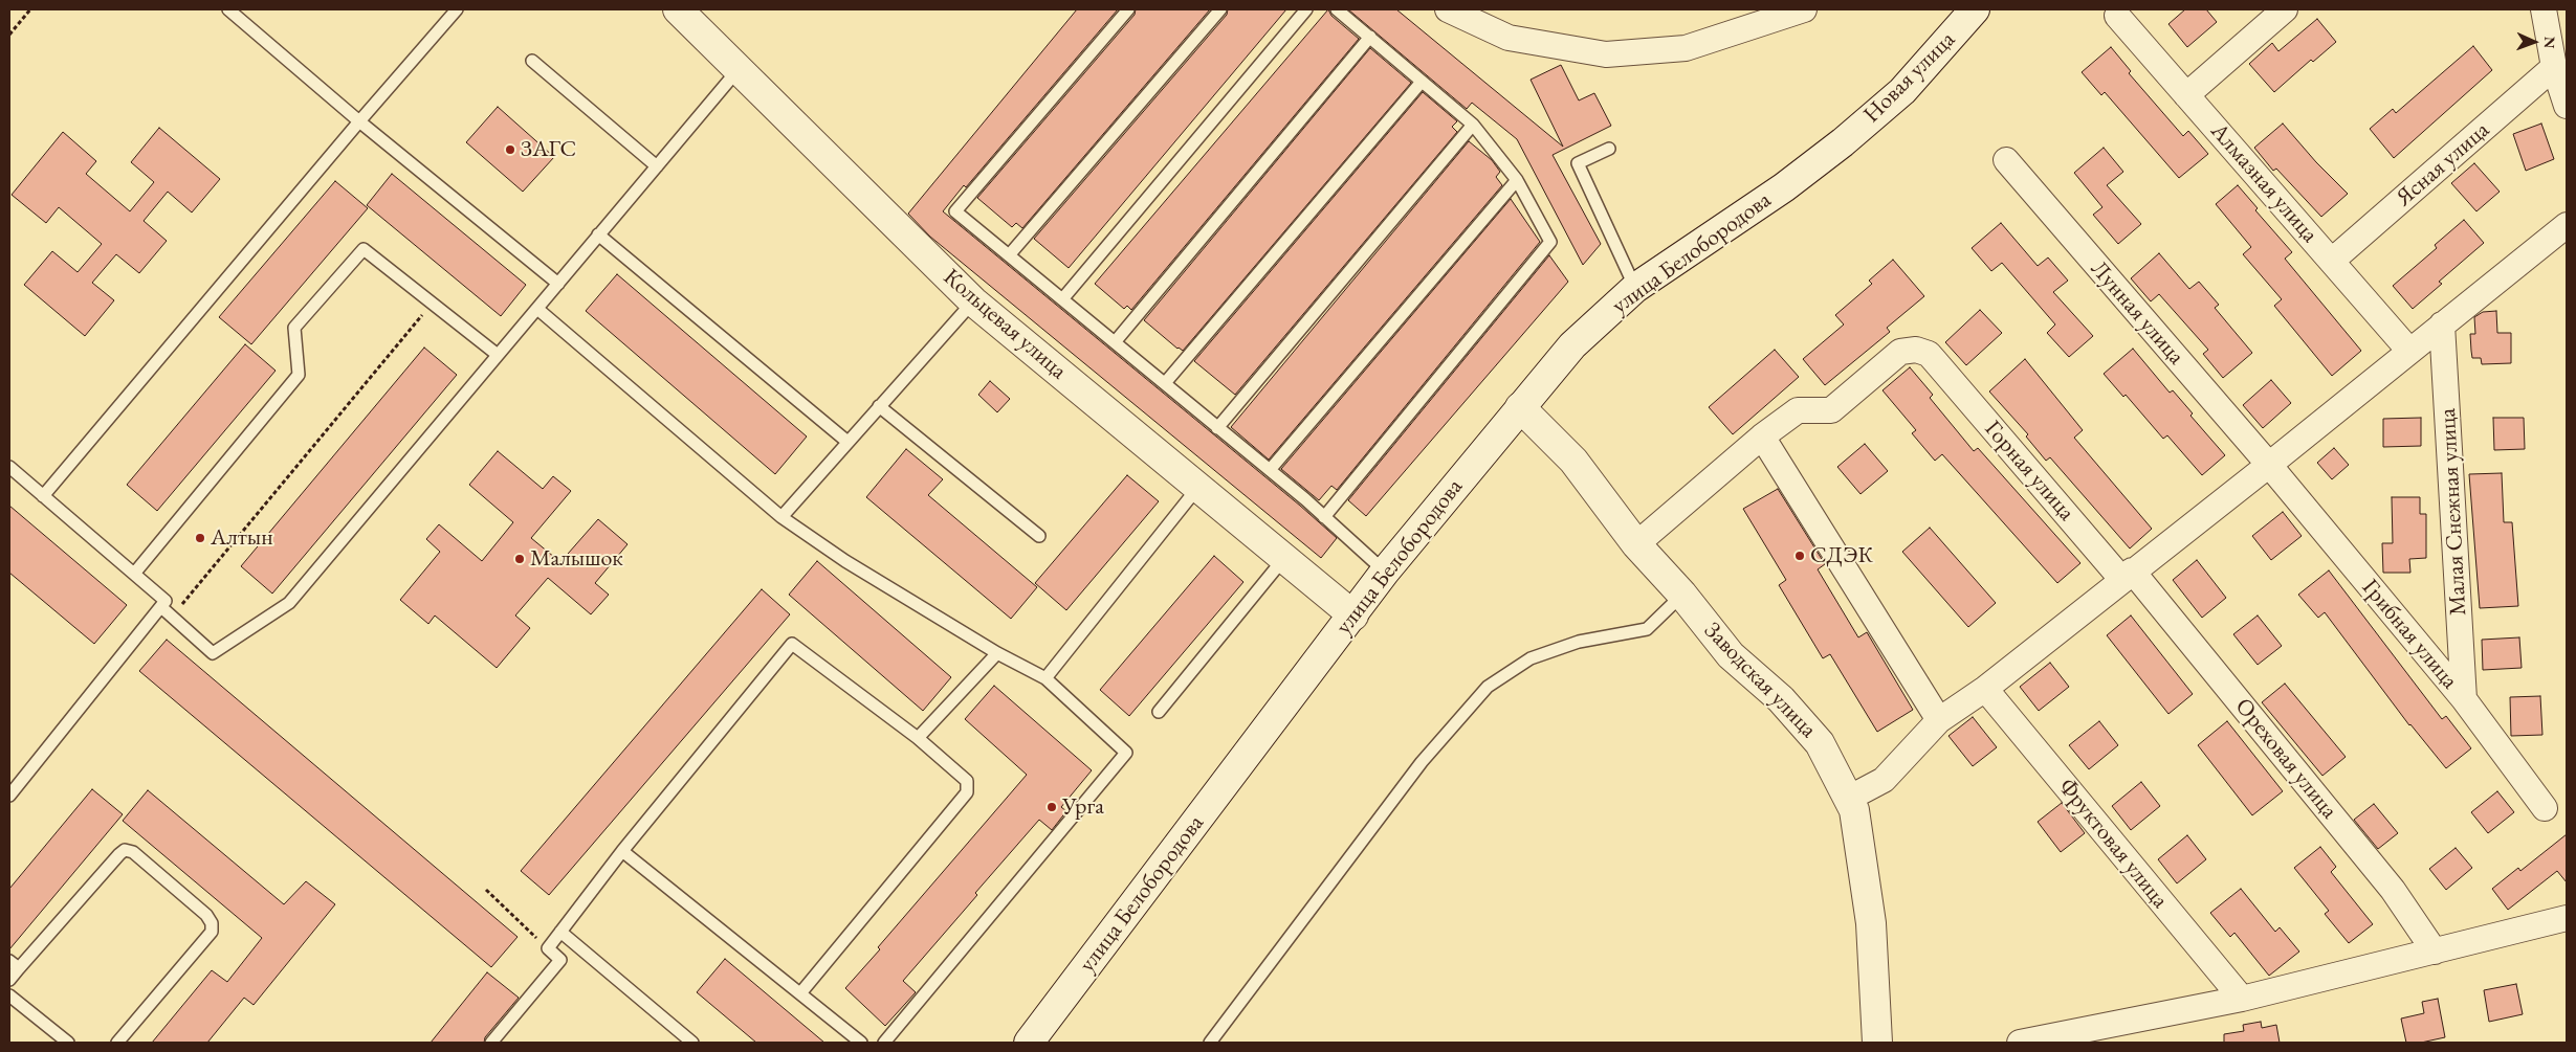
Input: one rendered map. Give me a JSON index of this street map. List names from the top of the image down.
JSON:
{
  "streets": {
    "street": [
      "Новая улица",
      "Ясная улица",
      "Алмазная улица",
      "улица Белобородова",
      "Лунная улица",
      "Кольцевая улица",
      "Горная улица",
      "Малая Снежная улица",
      "Грибная улица",
      "Заводская улица",
      "Ореховая улица",
      "Фруктовая улица"
    ]
  },
  "crossings": [
    ["Новая улица", "улица Белобородова"],
    ["Ясная улица", "Алмазная улица"],
    ["улица Белобородова", "Кольцевая улица"],
    ["улица Белобородова", "Заводская улица"],
    ["Лунная улица", "Грибная улица"],
    ["Горная улица", "Ореховая улица"],
    ["Малая Снежная улица", "Грибная улица"]
  ],
  "places": [
    "ЗАГС",
    "Алтын",
    "СДЭК",
    "Малышок",
    "Урга"
  ],
  "north": "right"
}
